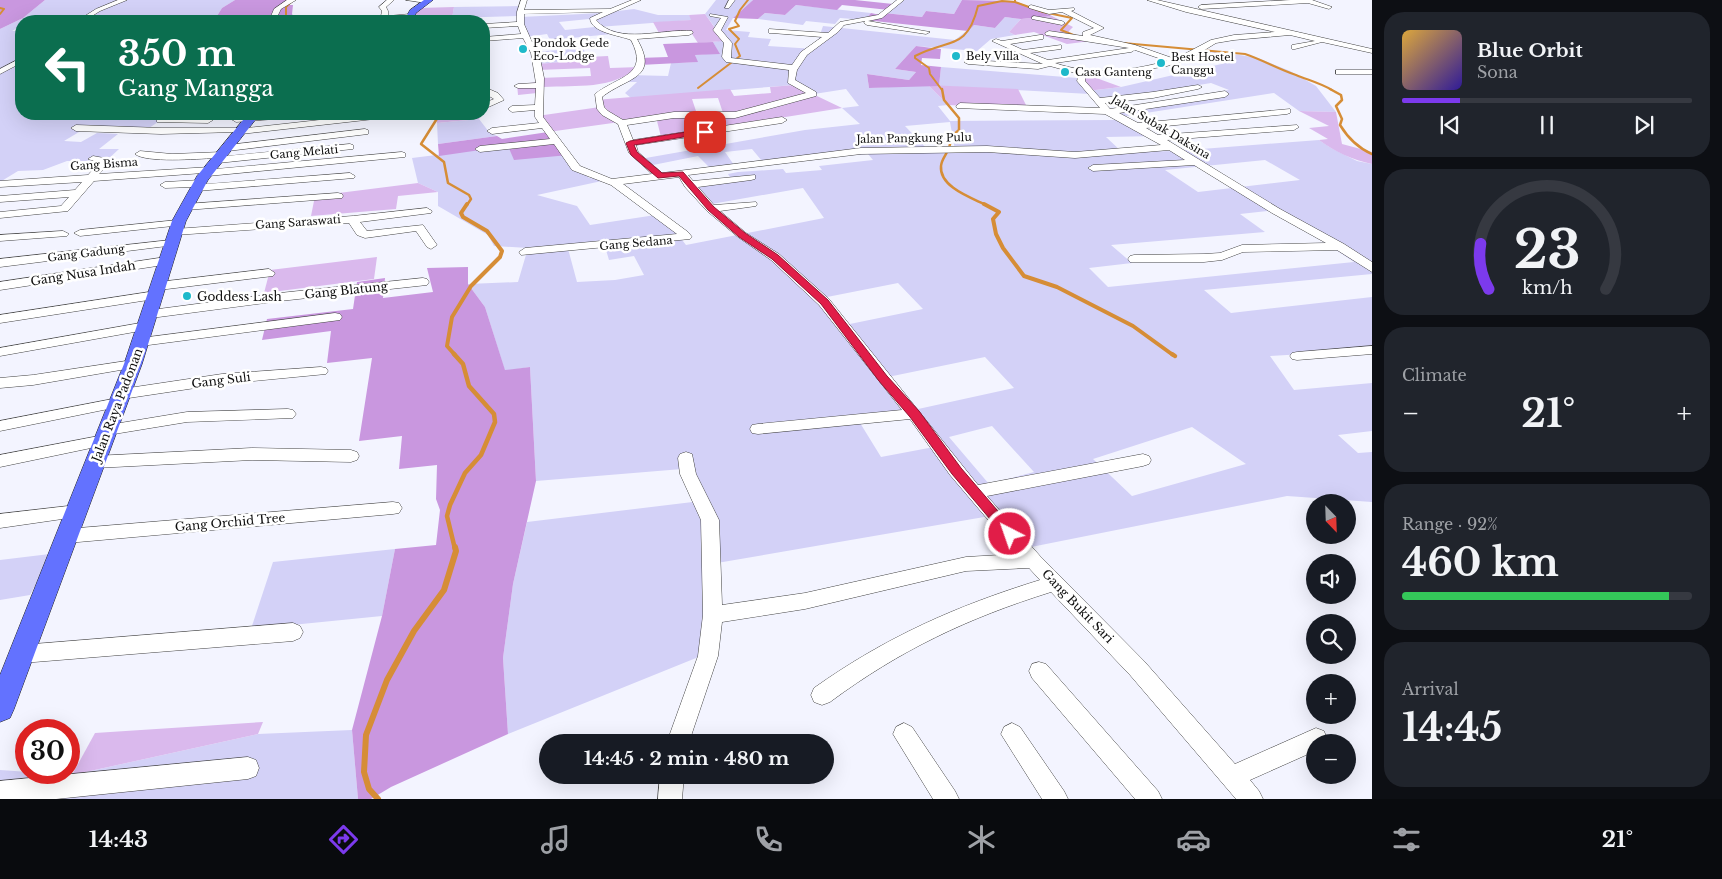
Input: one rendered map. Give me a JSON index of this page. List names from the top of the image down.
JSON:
{
  "streets": {
    "main road": ["Jalan Raya Padonan"],
    "street": [
      "Jalan Subak Daksina",
      "Jalan Pangkung Pulu",
      "Gang Melati",
      "Gang Bisma",
      "Gang Saraswati",
      "Gang Sedana",
      "Gang Gadung",
      "Gang Nusa Indah",
      "Gang Blatung",
      "Gang Suli",
      "Gang Orchid Tree",
      "Gang Bukit Sari"
    ]
  },
  "crossings": [
    ["Jalan Subak Daksina", "Jalan Pangkung Pulu"],
    ["Jalan Pangkung Pulu", "Gang Sedana"],
    ["Jalan Pangkung Pulu", "Gang Bukit Sari"],
    ["Gang Melati", "Gang Bisma"],
    ["Gang Melati", "Jalan Raya Padonan"],
    ["Gang Bisma", "Jalan Raya Padonan"],
    ["Gang Saraswati", "Gang Gadung"],
    ["Gang Saraswati", "Gang Nusa Indah"],
    ["Gang Saraswati", "Jalan Raya Padonan"],
    ["Gang Gadung", "Gang Nusa Indah"],
    ["Gang Gadung", "Jalan Raya Padonan"],
    ["Gang Nusa Indah", "Jalan Raya Padonan"],
    ["Gang Blatung", "Jalan Raya Padonan"],
    ["Gang Suli", "Jalan Raya Padonan"],
    ["Jalan Raya Padonan", "Gang Orchid Tree"]
  ],
  "places": [
    "Pondok Gede Eco-Lodge",
    "Bely Villa",
    "Best Hostel Canggu",
    "Casa Ganteng",
    "Goddess Lash"
  ],
  "north": "bottom right",
  "page": {
    "turn": ["350 m", "Gang Mangga"],
    "song": ["Blue Orbit", "Sona"],
    "tile": [
      "Climate",
      ["Range · 92%", "460 km"],
      ["Arrival", "14:45"]
    ],
    "heat": ["−", "21°", "+"],
    "map_buttons": ["+", "−"],
    "limit": "30",
    "trip": "14:45 · 2 min · 480 m",
    "tabs": ["14:43", "21°"],
    "gauge": ["23", "km/h"]
  }
}
